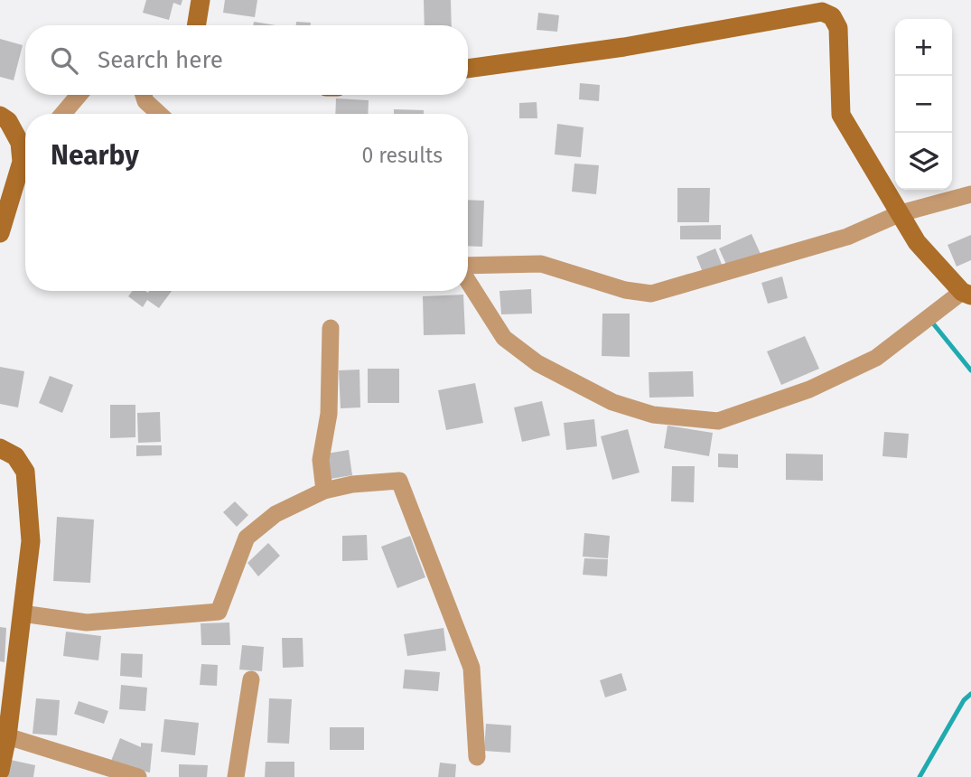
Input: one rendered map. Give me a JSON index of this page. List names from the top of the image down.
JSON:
{
  "page": {
    "map_buttons": ["+", "−"],
    "search": "Search here",
    "heading": ["Nearby", "0 results"]
  }
}
